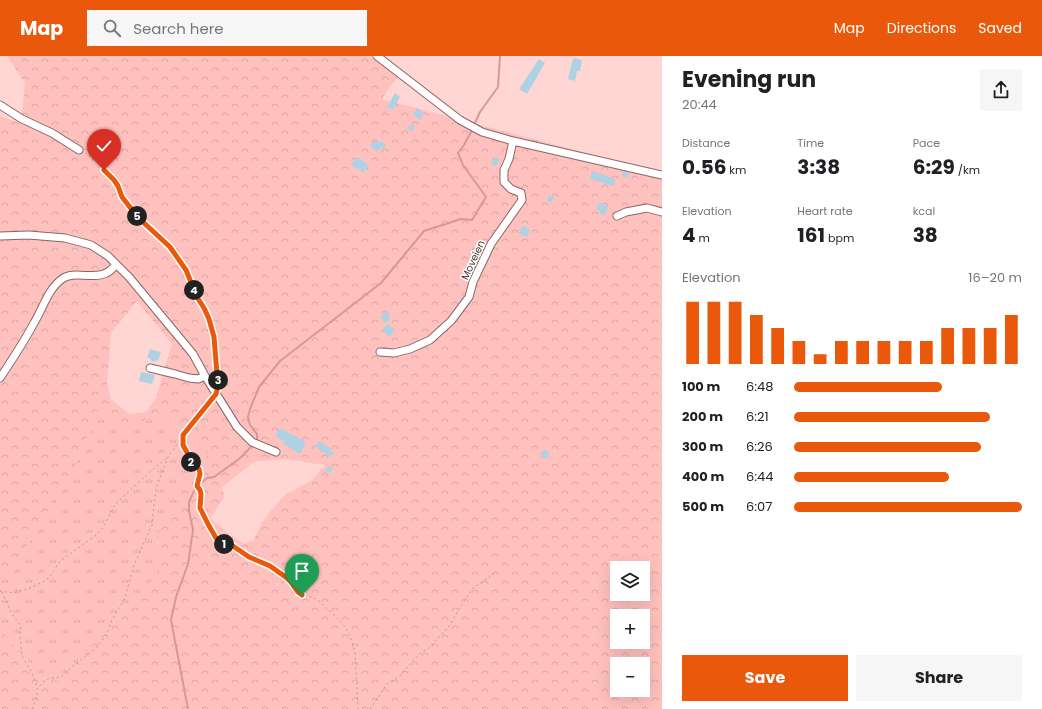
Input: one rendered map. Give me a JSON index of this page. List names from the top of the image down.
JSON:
{
  "streets": {
    "street": ["Moveien"]
  },
  "page": {
    "header": "Map",
    "search": "Search here",
    "nav": ["Map", "Directions", "Saved"],
    "heading": ["Evening run", "20:44"],
    "stats": [
      ["Distance", "0.56 km"],
      ["Time", "3:38"],
      ["Pace", "6:29 /km"],
      ["Elevation", "4 m"],
      ["Heart rate", "161 bpm"],
      ["kcal", "38"]
    ],
    "pins": [
      "5",
      "4",
      "3",
      "2",
      "1"
    ],
    "chart": ["Elevation", "16–20 m"],
    "list": [
      {
        "name": "100 m",
        "note": "6:48"
      },
      {
        "name": "200 m",
        "note": "6:21"
      },
      {
        "name": "300 m",
        "note": "6:26"
      },
      {
        "name": "400 m",
        "note": "6:44"
      },
      {
        "name": "500 m",
        "note": "6:07"
      }
    ],
    "map_buttons": ["+", "−"],
    "buttons": ["Save", "Share"]
  }
}
